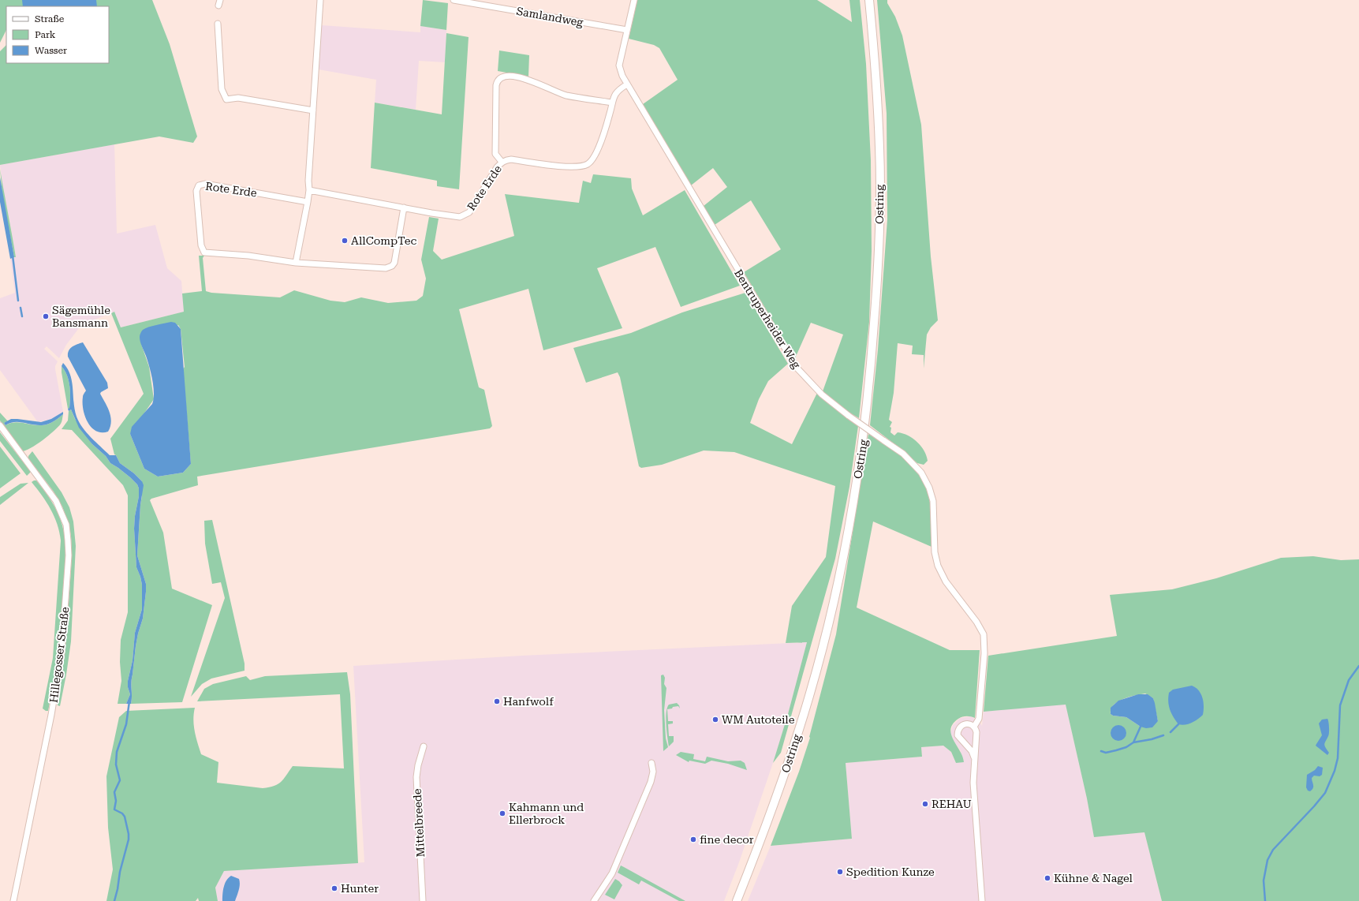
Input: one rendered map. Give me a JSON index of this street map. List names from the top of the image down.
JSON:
{
  "streets": {
    "main road": ["Ostring"],
    "street": [
      "Samlandweg",
      "Rote Erde",
      "Bentruperheider Weg",
      "Hillegosser Straße",
      "Mittelbreede"
    ]
  },
  "crossings": [
    ["Samlandweg", "Bentruperheider Weg"],
    ["Rote Erde", "Bentruperheider Weg"]
  ],
  "places": [
    "AllCompTec",
    "Sägemühle Bansmann",
    "Hanfwolf",
    "WM Autoteile",
    "REHAU",
    "Kahmann und Ellerbrock",
    "fine decor",
    "Spedition Kunze",
    "Kühne & Nagel",
    "Hunter"
  ],
  "legend": ["Straße", "Park", "Wasser"]
}
